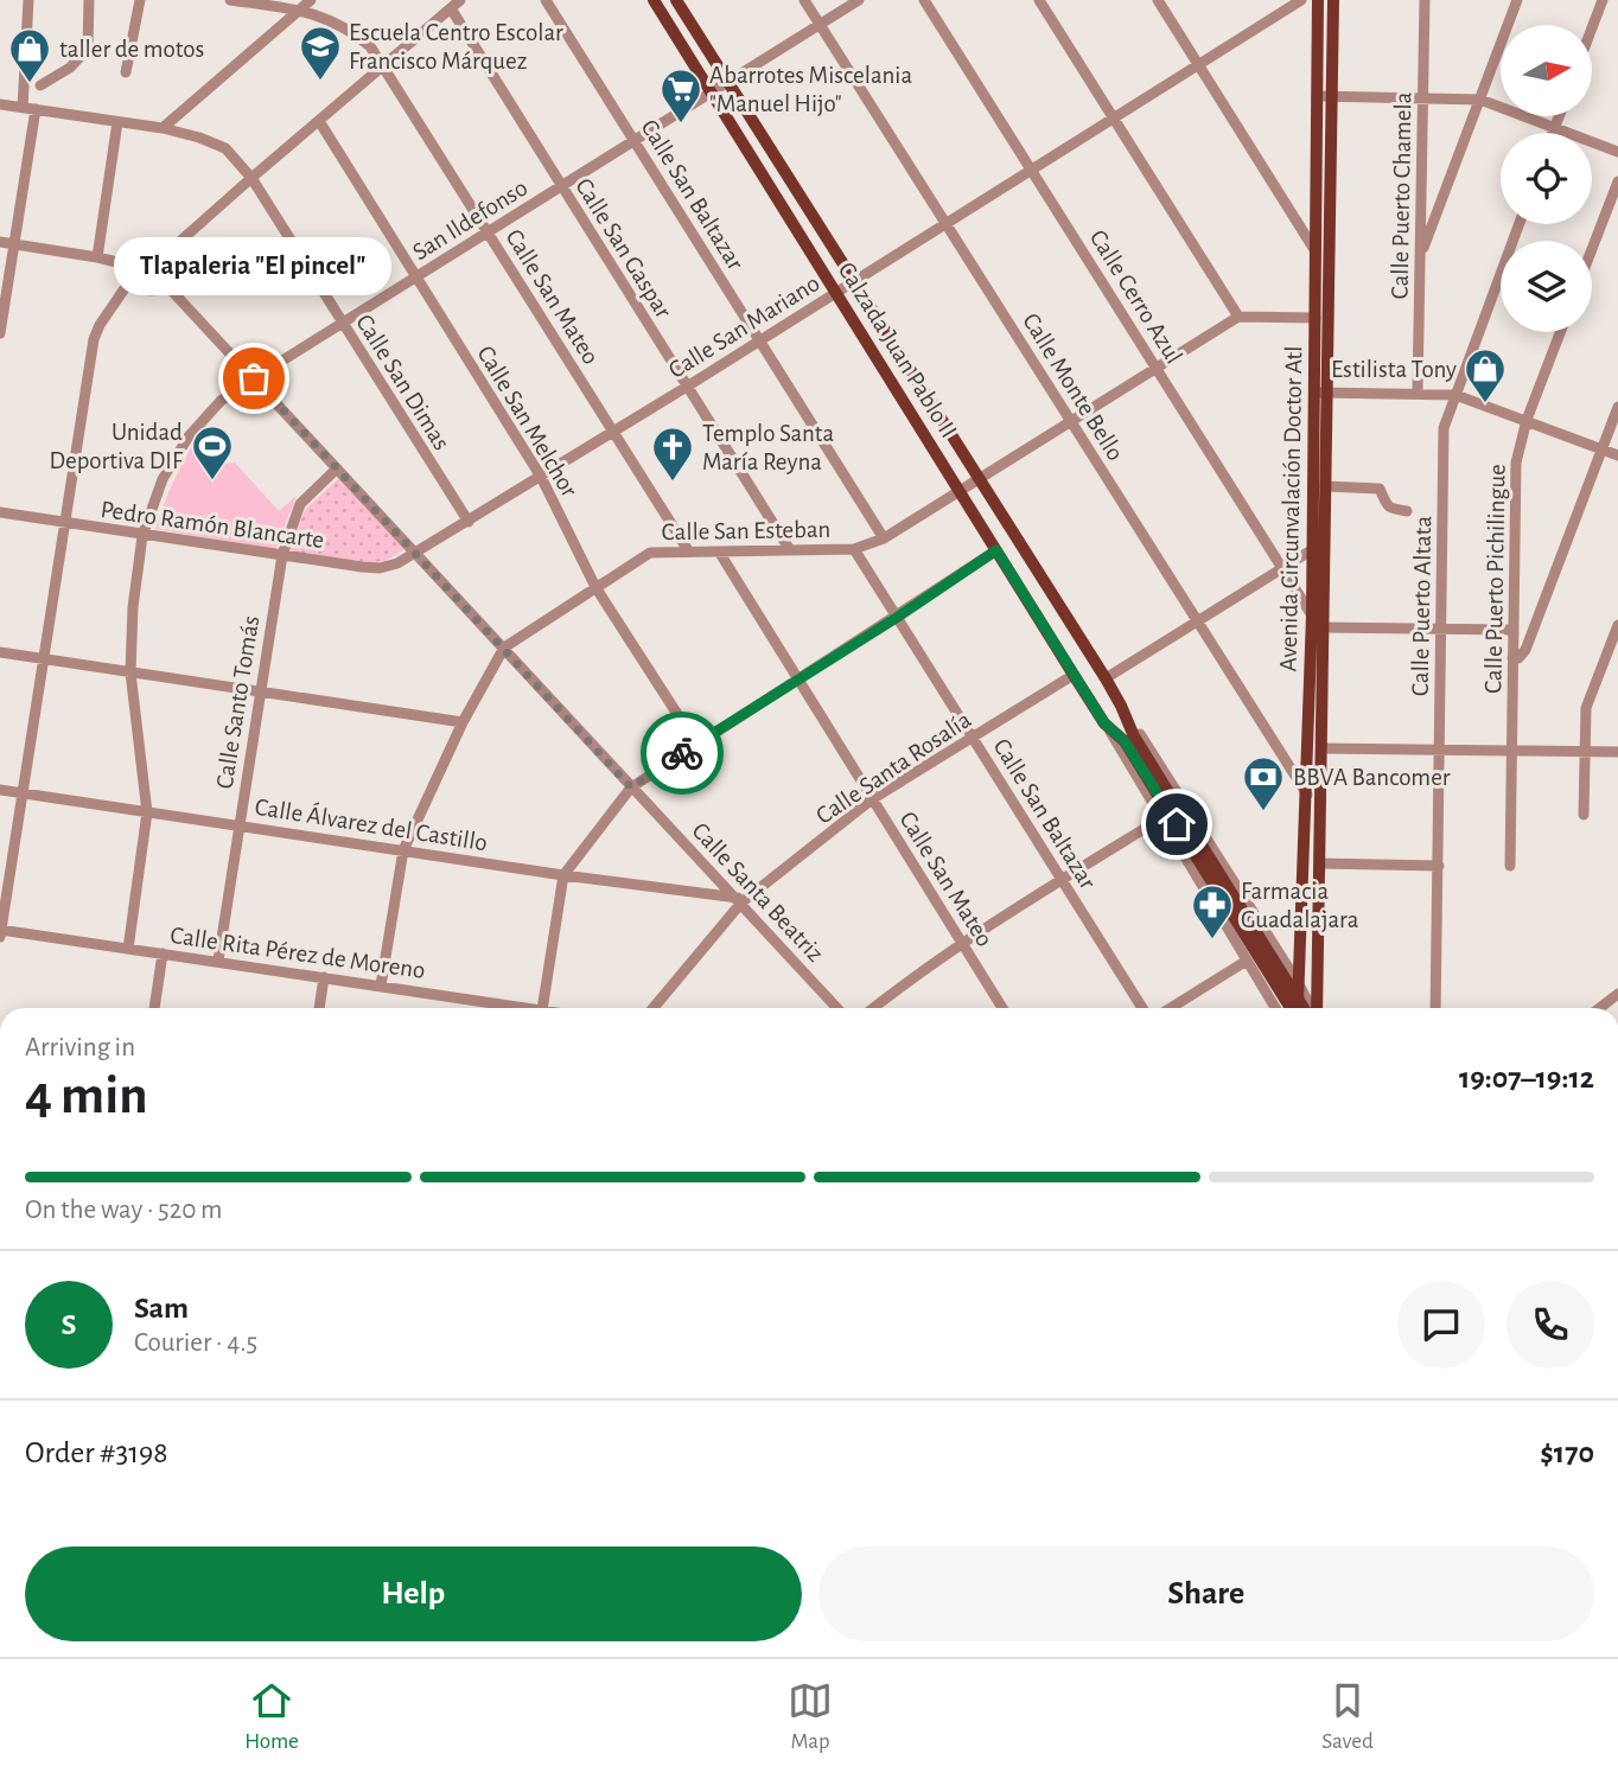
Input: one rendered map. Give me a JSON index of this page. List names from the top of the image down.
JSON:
{
  "streets": {
    "main road": ["Calzada Juan Pablo II", "Avenida Circunvalación Doctor Atl"],
    "street": [
      "Calle San Baltazar",
      "Calle Puerto Chamela",
      "San Ildefonso",
      "Calle San Gaspar",
      "Calle San Mateo",
      "Calle Cerro Azul",
      "Calle San Mariano",
      "Calle San Dimas",
      "Calle Monte Bello",
      "Calle San Melchor",
      "Pedro Ramón Blancarte",
      "Calle San Esteban",
      "Calle Puerto Pichilingue",
      "Calle Puerto Altata",
      "Calle Santo Tomás",
      "Calle Santa Rosalía",
      "Calle Álvarez del Castillo",
      "Calle Santa Beatriz",
      "Calle Rita Pérez de Moreno"
    ]
  },
  "crossings": [
    ["Calle San Baltazar", "San Ildefonso"],
    ["Calle San Baltazar", "Calle San Mariano"],
    ["Calle San Baltazar", "Calle San Esteban"],
    ["Calle San Baltazar", "Calle Santa Rosalía"],
    ["San Ildefonso", "Calle San Gaspar"],
    ["San Ildefonso", "Calle San Mateo"],
    ["San Ildefonso", "Calzada Juan Pablo II"],
    ["San Ildefonso", "Calle San Dimas"],
    ["San Ildefonso", "Calle Monte Bello"],
    ["San Ildefonso", "Calle San Melchor"],
    ["San Ildefonso", "Pedro Ramón Blancarte"],
    ["San Ildefonso", "Calle Álvarez del Castillo"],
    ["San Ildefonso", "Calle Santa Beatriz"],
    ["San Ildefonso", "Calle Rita Pérez de Moreno"],
    ["Calle San Gaspar", "Calle San Mariano"],
    ["Calle San Gaspar", "Calle San Esteban"],
    ["Calle San Mateo", "Calle San Mariano"],
    ["Calle San Mateo", "Calle San Esteban"],
    ["Calle San Mateo", "Calle Santa Rosalía"],
    ["Calle Cerro Azul", "Calle San Mariano"],
    ["Calle Cerro Azul", "Avenida Circunvalación Doctor Atl"],
    ["Calle Cerro Azul", "Calle San Esteban"],
    ["Calle San Mariano", "Calzada Juan Pablo II"],
    ["Calle San Mariano", "Calle San Dimas"],
    ["Calle San Mariano", "Calle Monte Bello"],
    ["Calle San Mariano", "Calle San Melchor"],
    ["Calle San Mariano", "Pedro Ramón Blancarte"],
    ["Calle San Mariano", "Calle Santa Beatriz"],
    ["Calzada Juan Pablo II", "Avenida Circunvalación Doctor Atl"],
    ["Calzada Juan Pablo II", "Calle San Esteban"],
    ["Calzada Juan Pablo II", "Calle Santa Rosalía"],
    ["Calle Monte Bello", "Avenida Circunvalación Doctor Atl"],
    ["Calle Monte Bello", "Calle San Esteban"],
    ["Calle San Melchor", "Calle San Esteban"],
    ["Pedro Ramón Blancarte", "Calle Santo Tomás"],
    ["Pedro Ramón Blancarte", "Calle Santa Beatriz"],
    ["Calle San Esteban", "Calle Álvarez del Castillo"],
    ["Calle San Esteban", "Calle Santa Beatriz"],
    ["Calle San Esteban", "Calle Rita Pérez de Moreno"],
    ["Calle Santo Tomás", "Calle Álvarez del Castillo"],
    ["Calle Santo Tomás", "Calle Santa Beatriz"],
    ["Calle Santo Tomás", "Calle Rita Pérez de Moreno"],
    ["Calle Santa Rosalía", "Calle Álvarez del Castillo"],
    ["Calle Santa Rosalía", "Calle Santa Beatriz"],
    ["Calle Álvarez del Castillo", "Calle Santa Beatriz"]
  ],
  "places": {
    "school or university": ["Escuela Centro Escolar Francisco Márquez"],
    "shop": ["taller de motos", "Estilista Tony"],
    "supermarket": ["Abarrotes Miscelania \"Manuel Hijo\""],
    "other": ["Tlapaleria \"El pincel\""],
    "sports": ["Unidad Deportiva DIF"],
    "church": ["Templo Santa María Reyna"],
    "bank": ["BBVA Bancomer"],
    "pharmacy": ["Farmacia Guadalajara"]
  },
  "north": "right",
  "page": {
    "bubble": "Tlapaleria \"El pincel\"",
    "heading": ["4 min", "Arriving in", "19:07–19:12"],
    "panel": [
      "Sam",
      "Courier · 4.5",
      "Order #3198",
      "$170"
    ],
    "bar": "On the way · 520 m",
    "round": "S",
    "buttons": ["Help", "Share"],
    "tabs": ["Home", "Map", "Saved"]
  }
}
